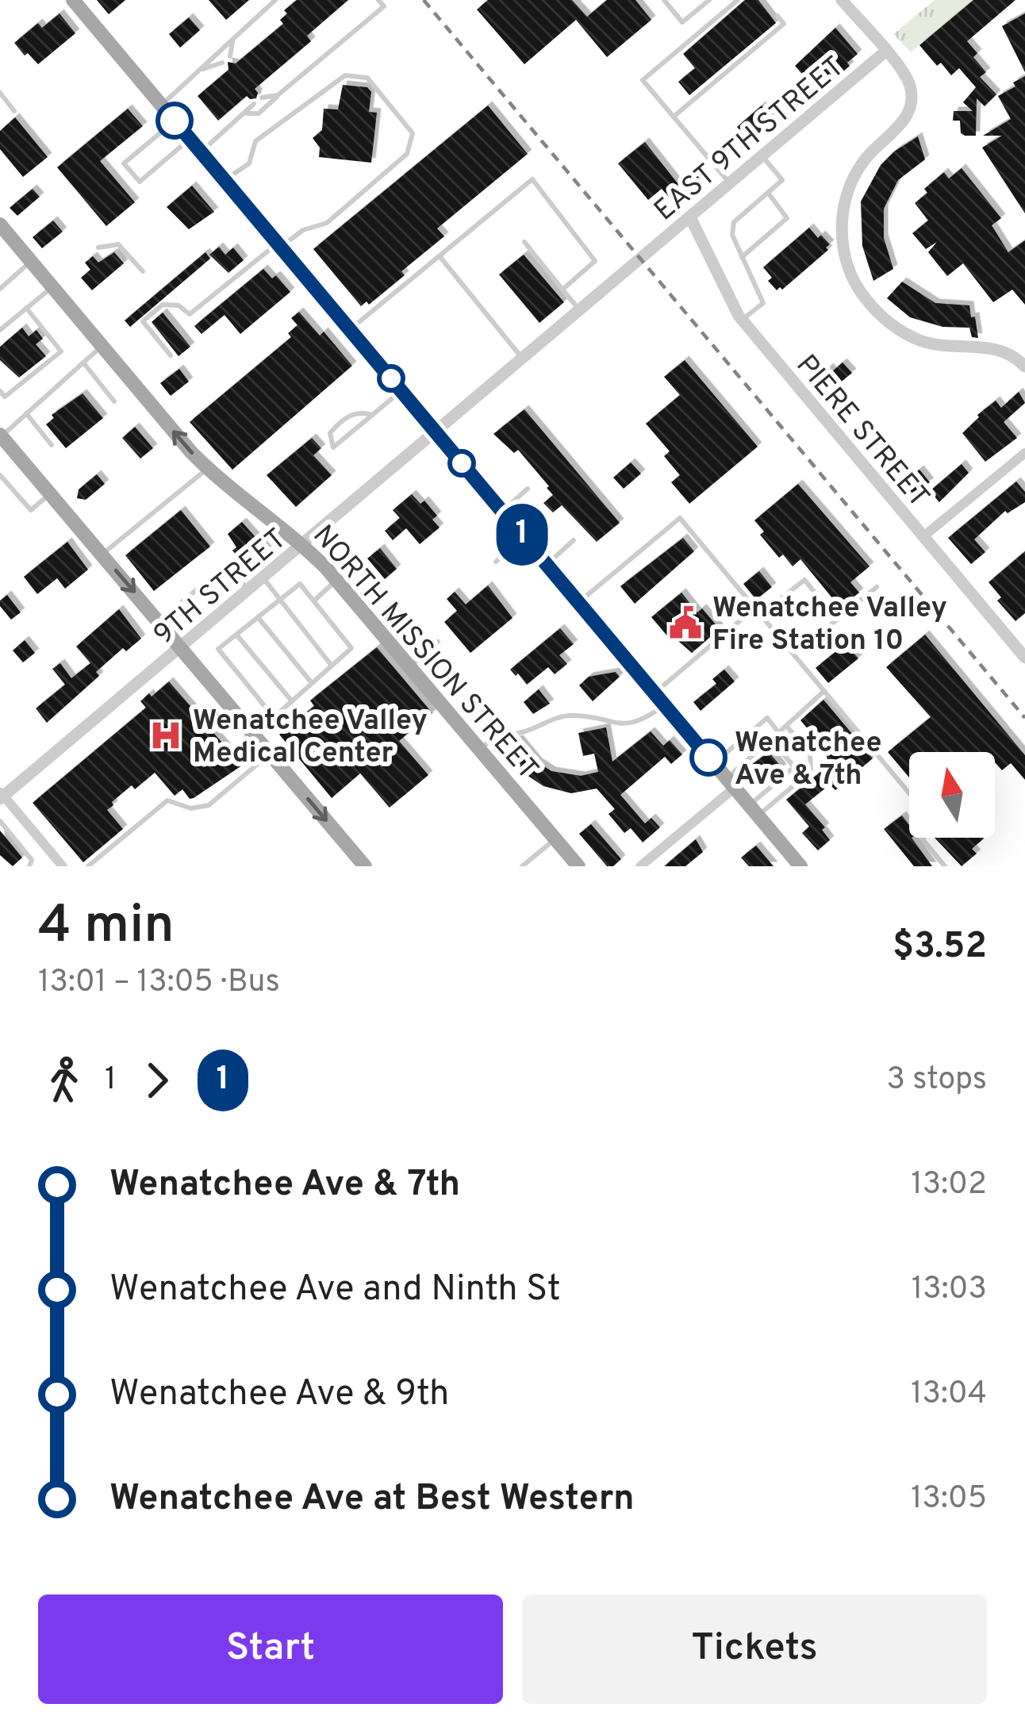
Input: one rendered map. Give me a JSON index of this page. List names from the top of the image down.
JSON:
{
  "streets": {
    "main road": ["NORTH MISSION STREET"],
    "street": ["EAST 9TH STREET", "PIERE STREET", "9TH STREET"]
  },
  "crossings": [
    ["EAST 9TH STREET", "PIERE STREET"],
    ["EAST 9TH STREET", "9TH STREET"],
    ["9TH STREET", "NORTH MISSION STREET"]
  ],
  "places": {
    "public building": ["Wenatchee Valley Fire Station 10"],
    "hospital": ["Wenatchee Valley Medical Center"],
    "other": ["Wenatchee Ave & 7th"]
  },
  "lines": ["bus line 1"],
  "north": "top",
  "page": {
    "on_map": "1",
    "heading": ["4 min", "13:01 – 13:05 · Bus", "$3.52"],
    "legs": ["1", "1", "3 stops"],
    "list": [
      {
        "name": "Wenatchee Ave & 7th",
        "value": "13:02"
      },
      {
        "name": "Wenatchee Ave and Ninth St",
        "value": "13:03"
      },
      {
        "name": "Wenatchee Ave & 9th",
        "value": "13:04"
      },
      {
        "name": "Wenatchee Ave at Best Western",
        "value": "13:05"
      }
    ],
    "buttons": ["Start", "Tickets"]
  }
}
